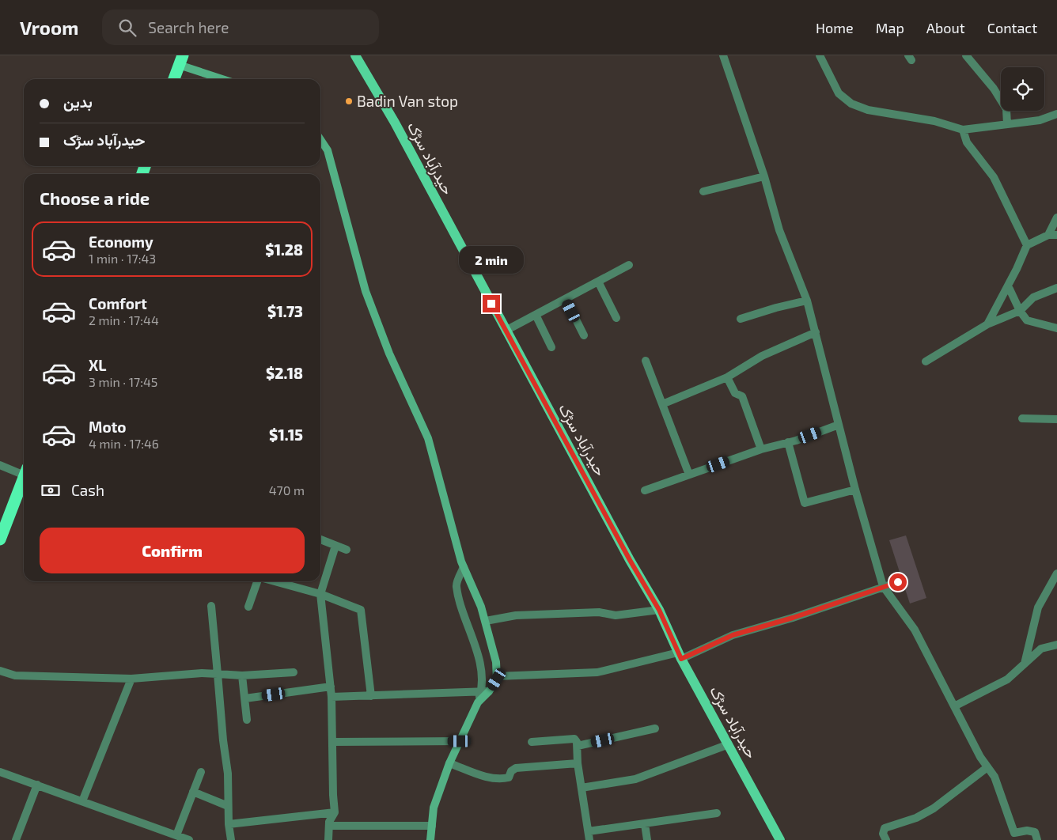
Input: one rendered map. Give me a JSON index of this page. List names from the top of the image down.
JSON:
{
  "streets": {
    "main road": ["حیدرآباد سڑک"]
  },
  "places": ["Badin Van stop"],
  "page": {
    "header": "Vroom",
    "search": "Search here",
    "nav": [
      "Home",
      "Map",
      "About",
      "Contact"
    ],
    "banner": ["بدين", "حیدرآباد سڑک"],
    "heading": "Choose a ride",
    "list": [
      {
        "name": "Economy",
        "note": "1 min · 17:43",
        "value": "$1.28"
      },
      {
        "name": "Comfort",
        "note": "2 min · 17:44",
        "value": "$1.73"
      },
      {
        "name": "XL",
        "note": "3 min · 17:45",
        "value": "$2.18"
      },
      {
        "name": "Moto",
        "note": "4 min · 17:46",
        "value": "$1.15"
      }
    ],
    "bubble": "2 min",
    "pay": ["Cash", "470 m"],
    "buttons": "Confirm"
  }
}
